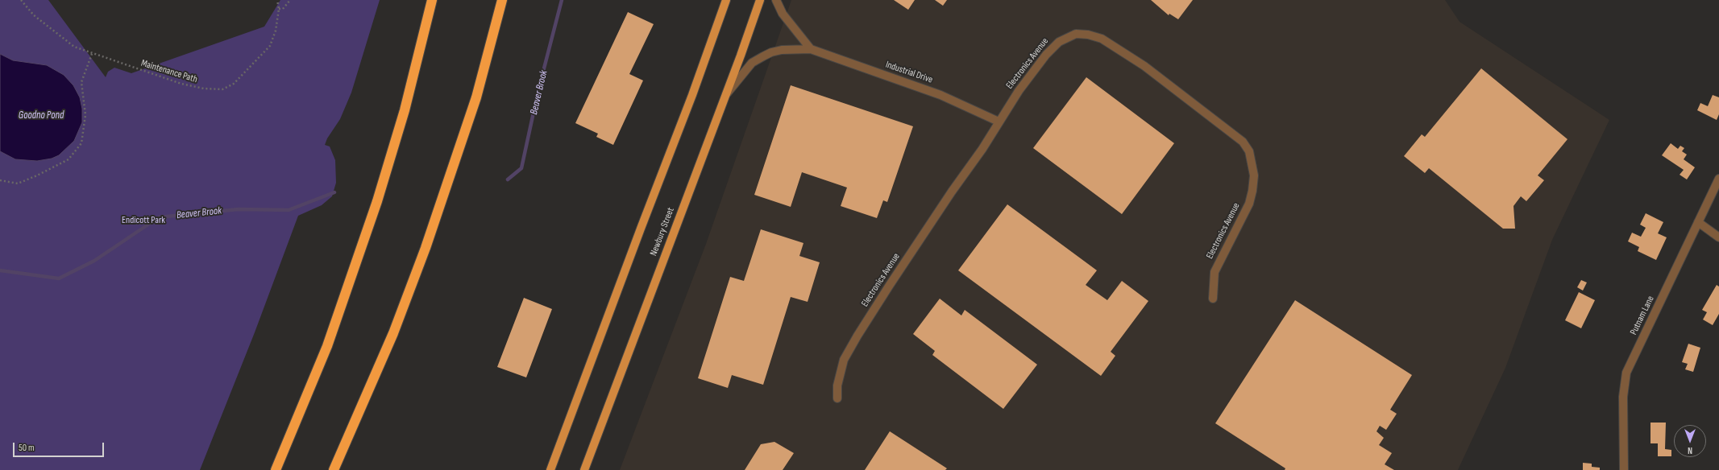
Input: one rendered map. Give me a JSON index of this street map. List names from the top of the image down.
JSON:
{
  "streets": {
    "main road": ["Newbury Street"],
    "street": ["Electronics Avenue", "Industrial Drive", "Putnam Lane"],
    "path": ["Maintenance Path"]
  },
  "crossings": [
    ["Electronics Avenue", "Industrial Drive"],
    ["Industrial Drive", "Newbury Street"]
  ],
  "water": ["Beaver Brook", "Goodno Pond"],
  "parks": ["Endicott Park"],
  "scale_bar": "50 m",
  "north": "bottom"
}
